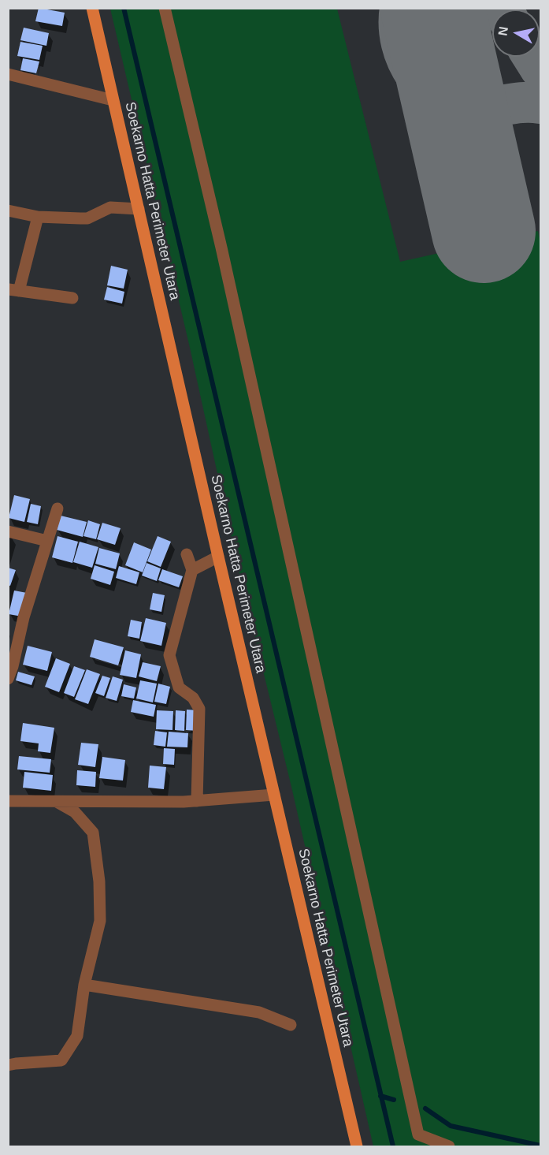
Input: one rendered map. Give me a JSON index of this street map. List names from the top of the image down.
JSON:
{
  "streets": {
    "main road": ["Soekarno Hatta Perimeter Utara"]
  },
  "north": "left"
}
